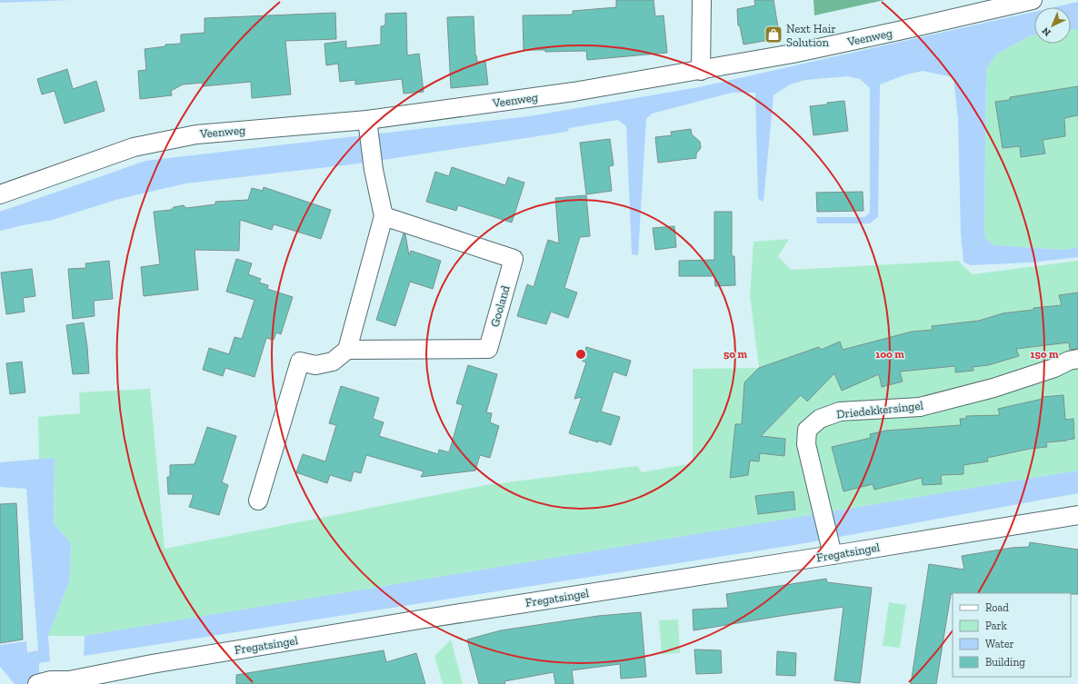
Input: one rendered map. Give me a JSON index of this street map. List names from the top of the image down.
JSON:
{
  "streets": {
    "street": [
      "Veenweg",
      "Gooland",
      "Driedekkersingel",
      "Fregatsingel"
    ]
  },
  "crossings": [
    ["Driedekkersingel", "Fregatsingel"]
  ],
  "places": {
    "shop": ["Next Hair Solution"]
  },
  "legend": [
    "Road",
    "Park",
    "Water",
    "Building"
  ],
  "north": "bottom left",
  "rings": ["50 m", "100 m", "150 m"]
}
